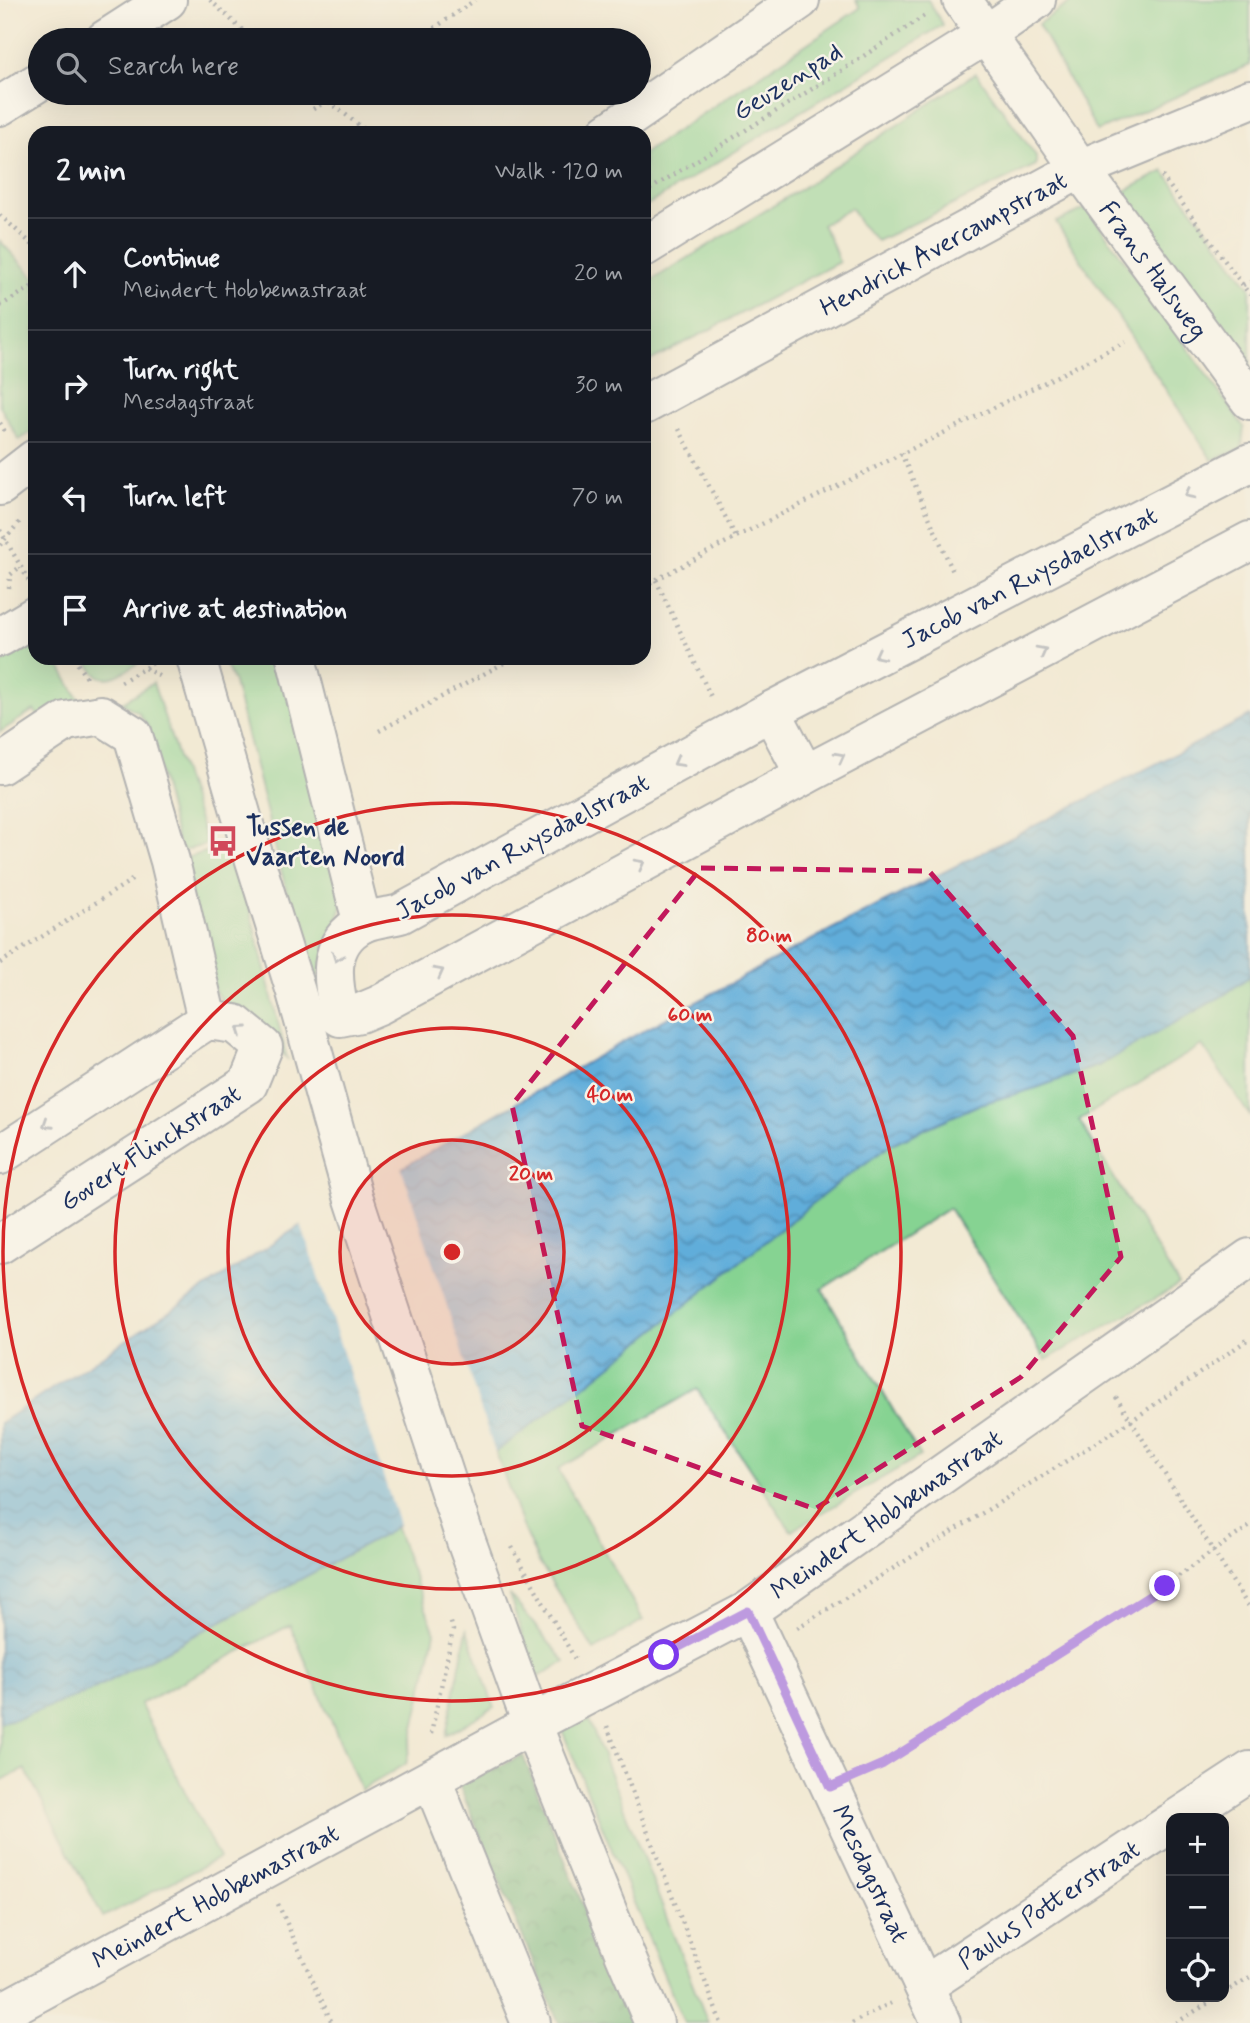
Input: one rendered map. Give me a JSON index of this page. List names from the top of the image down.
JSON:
{
  "streets": {
    "street": [
      "Hendrick Avercampstraat",
      "Frans Halsweg",
      "Jacob van Ruysdaelstraat",
      "Govert Flinckstraat",
      "Meindert Hobbemastraat",
      "Mesdagstraat",
      "Paulus Potterstraat"
    ],
    "path": ["Geuzenpad"]
  },
  "crossings": [
    ["Geuzenpad", "Frans Halsweg"],
    ["Hendrick Avercampstraat", "Frans Halsweg"],
    ["Meindert Hobbemastraat", "Mesdagstraat"],
    ["Mesdagstraat", "Paulus Potterstraat"]
  ],
  "places": {
    "bus stop": ["Tussen de Vaarten Noord"]
  },
  "page": {
    "search": "Search here",
    "heading": ["2 min", "Walk · 120 m"],
    "list": [
      ["Continue", "Meindert Hobbemastraat", "20 m"],
      ["Turn right", "Mesdagstraat", "30 m"],
      ["Turn left", "70 m"],
      "Arrive at destination"
    ],
    "map_buttons": ["+", "−"]
  },
  "rings": [
    "80 m",
    "60 m",
    "40 m",
    "20 m"
  ]
}
